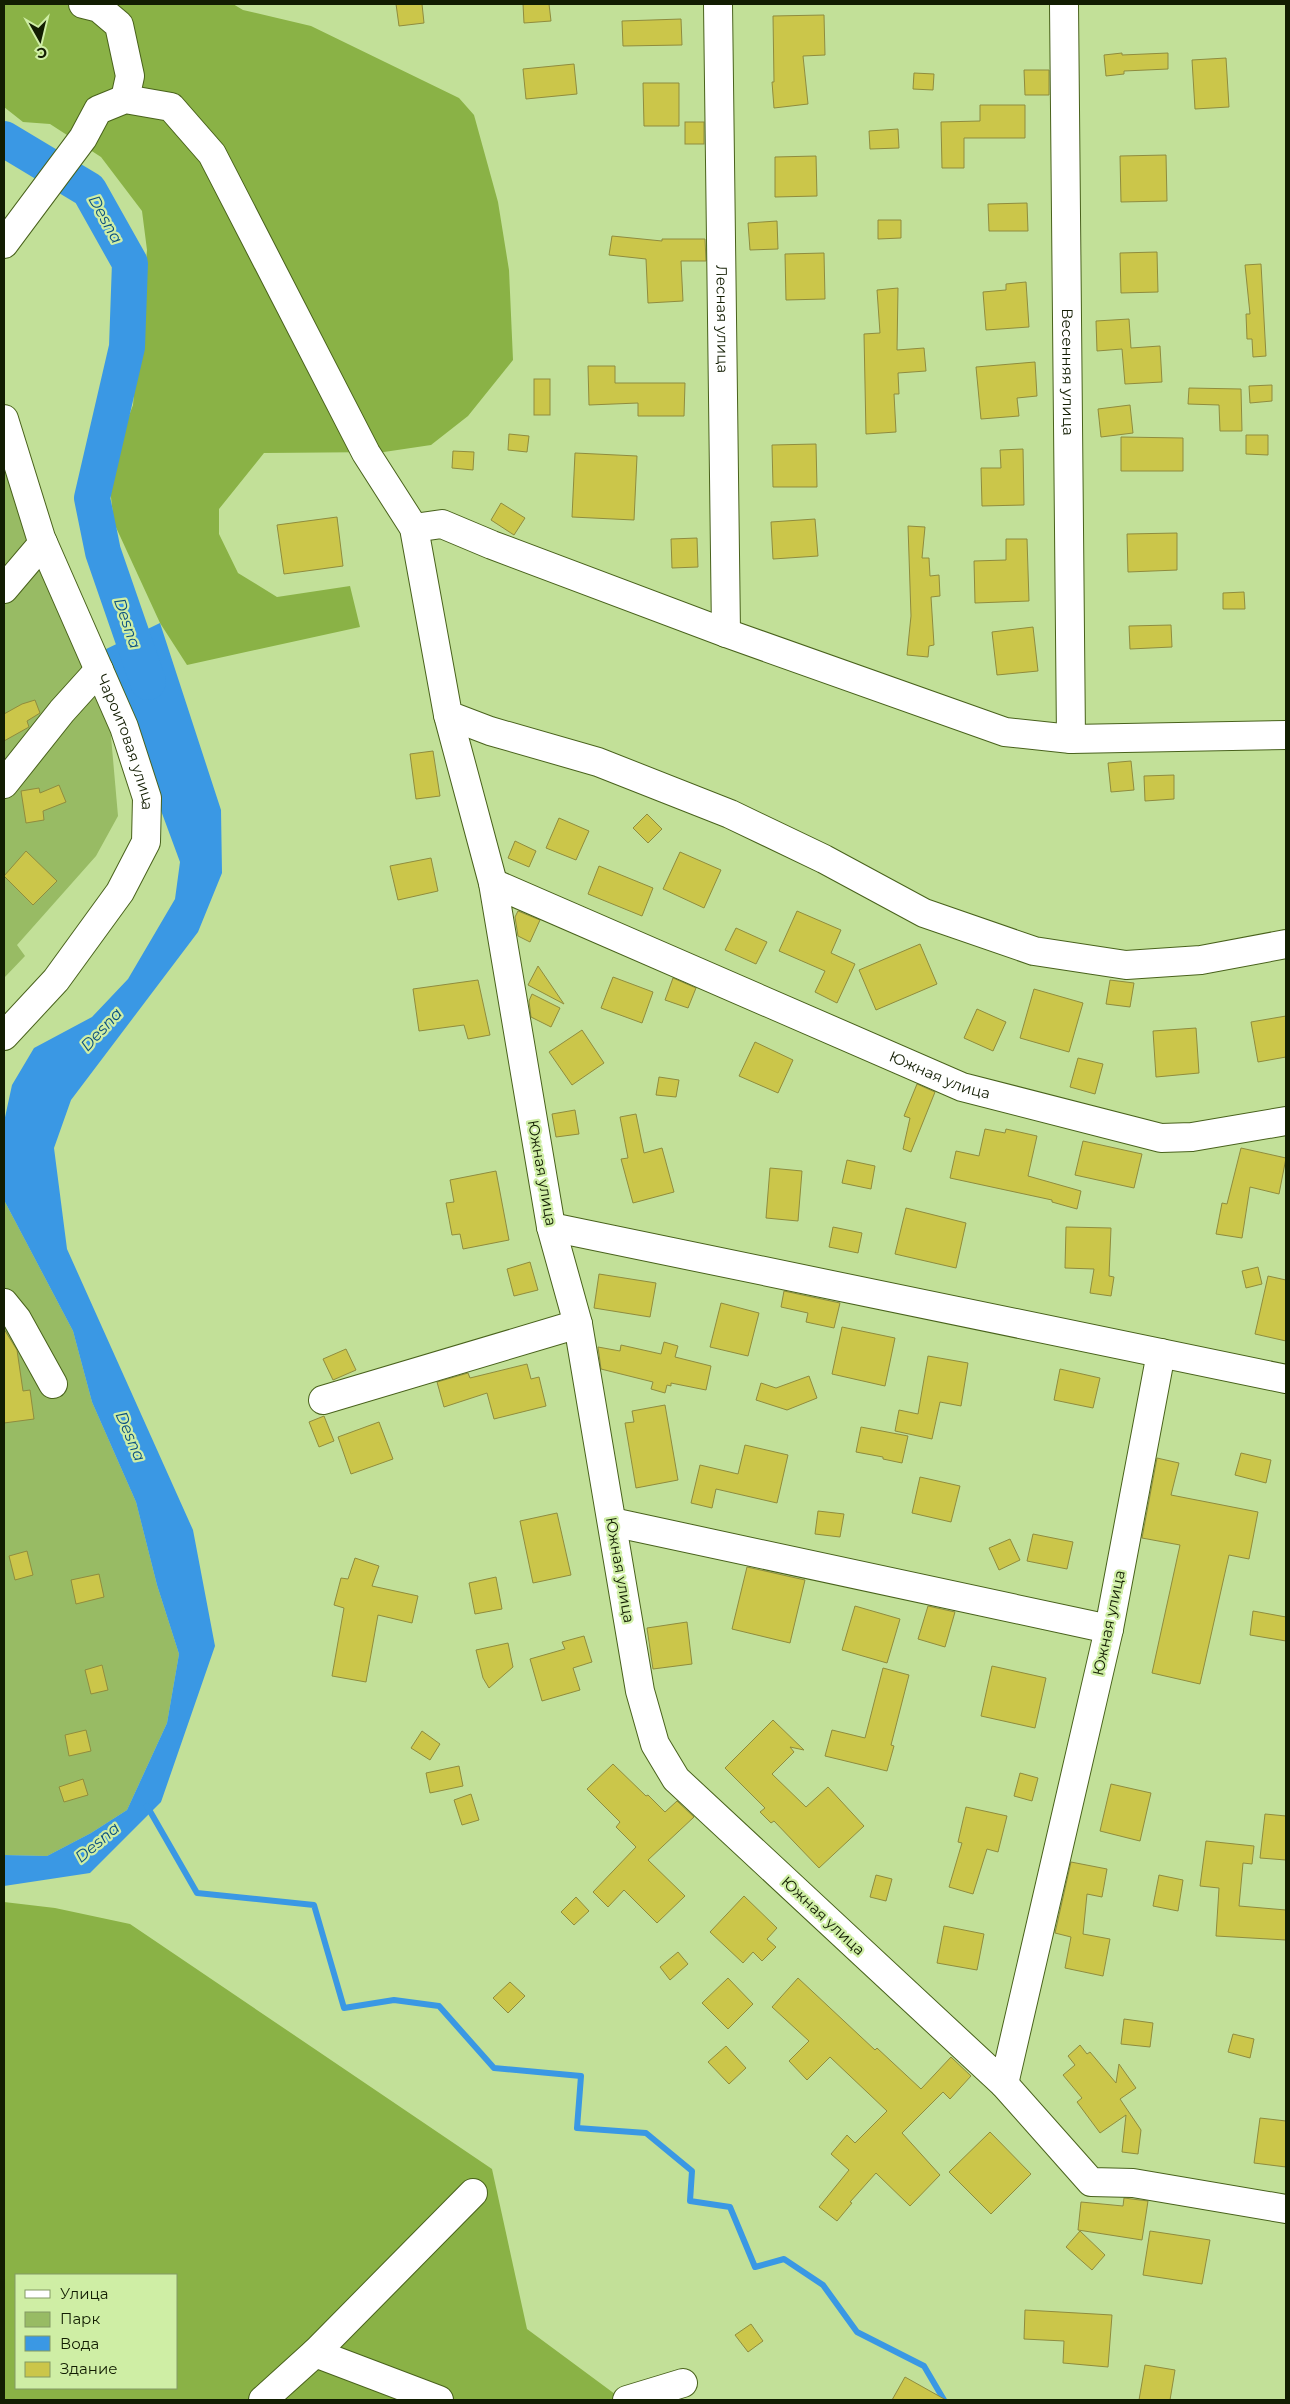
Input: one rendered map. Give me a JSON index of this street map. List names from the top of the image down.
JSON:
{
  "streets": {
    "street": [
      "Лесная улица",
      "Весенняя улица",
      "Чароитовая улица",
      "Южная улица"
    ]
  },
  "water": ["Desna"],
  "legend": [
    "Улица",
    "Парк",
    "Вода",
    "Здание"
  ],
  "north": "bottom"
}
